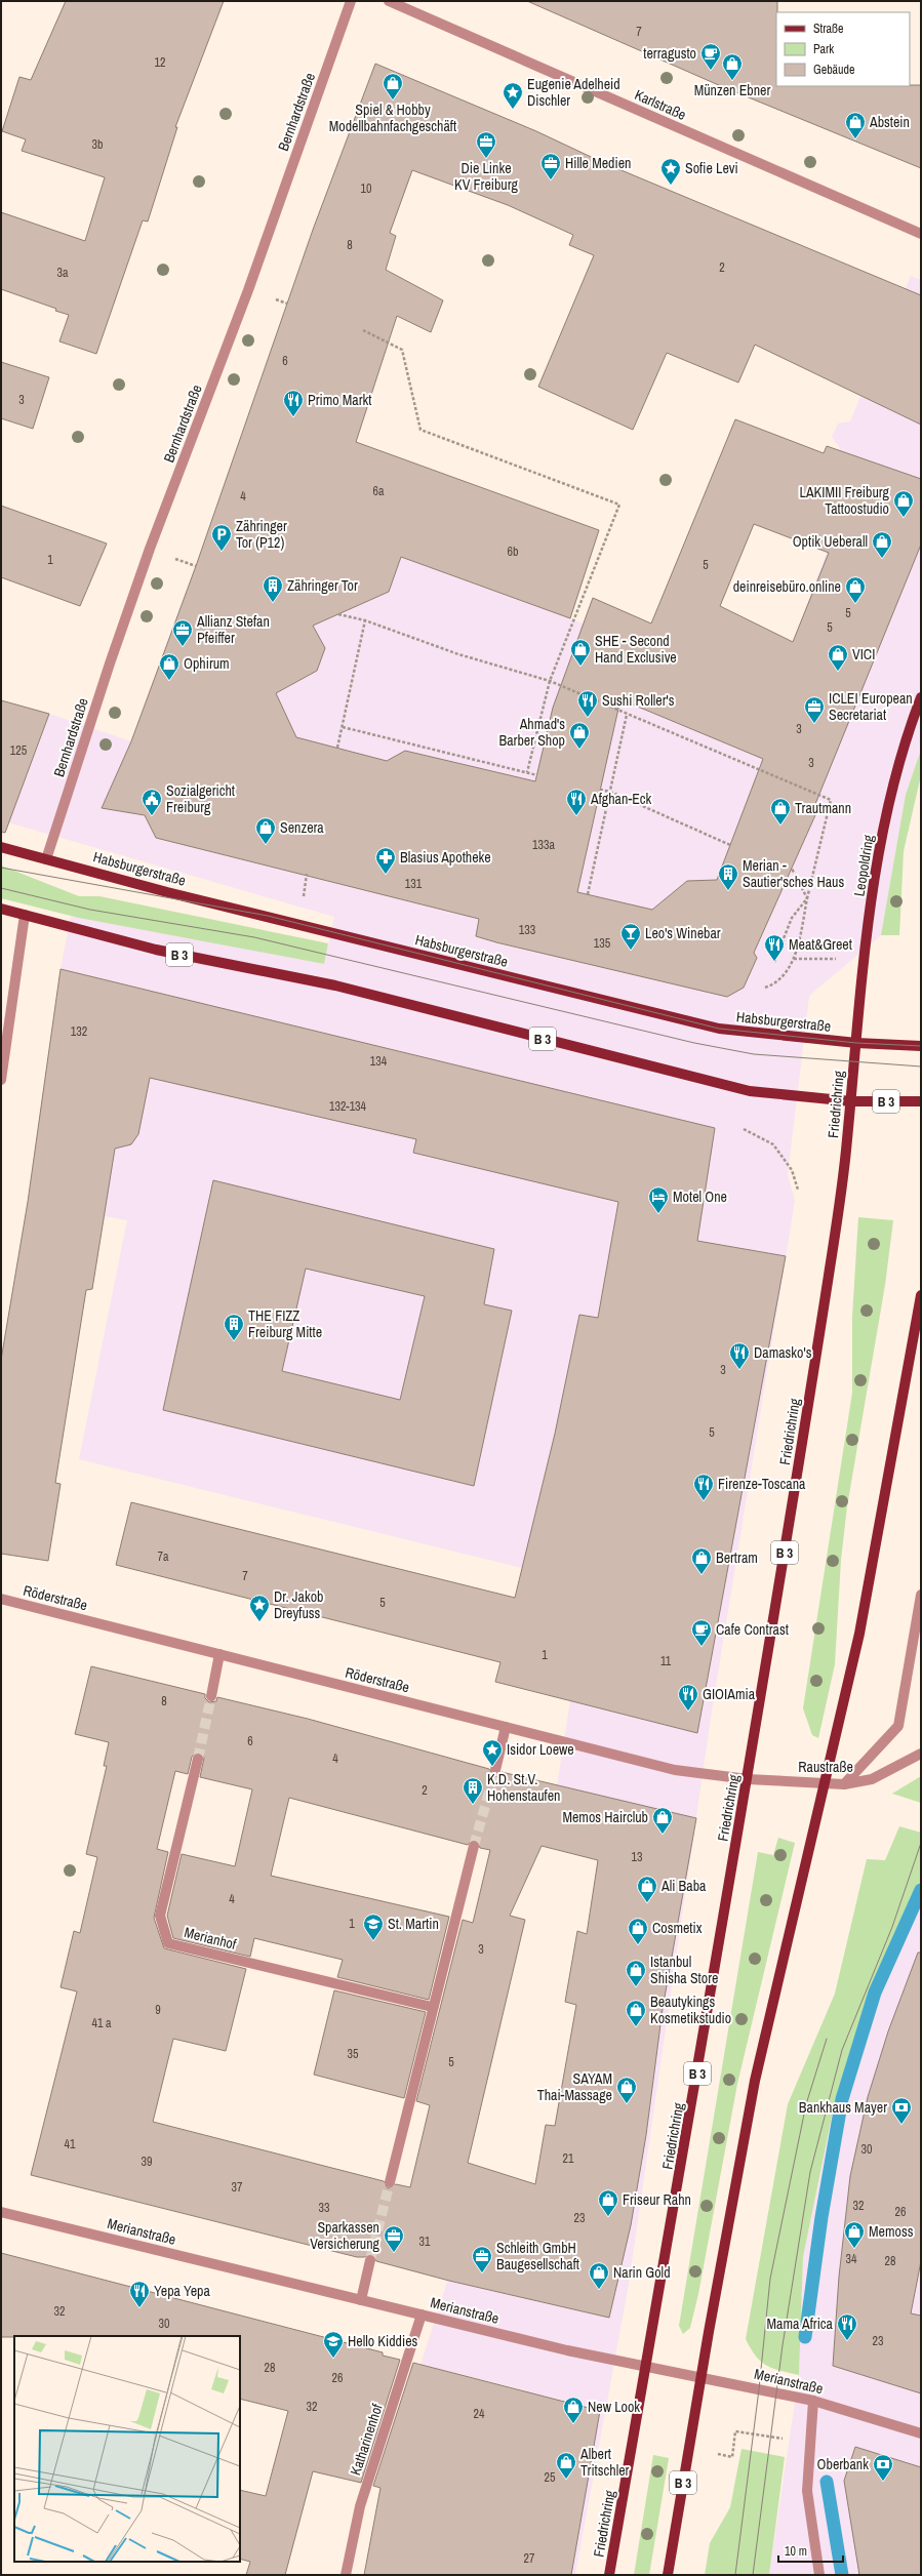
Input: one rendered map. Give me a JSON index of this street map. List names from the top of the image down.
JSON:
{
  "streets": {
    "main road": [
      "Leopoldring",
      "Habsburgerstraße",
      "B 3",
      "Friedrichring"
    ],
    "street": [
      "Karlstraße",
      "Bernhardstraße",
      "Röderstraße",
      "Raustraße",
      "Merianhof",
      "Merianstraße",
      "Katharinenhof"
    ]
  },
  "crossings": [
    ["Bernhardstraße", "Habsburgerstraße"],
    ["Leopoldring", "Habsburgerstraße"],
    ["Leopoldring", "Friedrichring"],
    ["Habsburgerstraße", "Friedrichring"],
    ["B 3", "Friedrichring"],
    ["B 3", "Raustraße"],
    ["B 3", "Merianstraße"],
    ["Friedrichring", "Röderstraße"],
    ["Friedrichring", "Raustraße"],
    ["Friedrichring", "Merianstraße"],
    ["Röderstraße", "Raustraße"],
    ["Merianstraße", "Katharinenhof"]
  ],
  "places": {
    "cafe": ["terragusto", "Cafe Contrast"],
    "shop": [
      "Münzen Ebner",
      "Spiel & Hobby Modellbahnfachgeschäft",
      "Abstein",
      "LAKIMII Freiburg Tattoostudio",
      "Optik Ueberall",
      "deinreisebüro.online",
      "SHE - Second Hand Exclusive",
      "VICI",
      "Ophirum",
      "Ahmad's Barber Shop",
      "Trautmann",
      "Senzera",
      "Bertram",
      "Memos Hairclub",
      "Ali Baba",
      "Cosmetix",
      "Istanbul Shisha Store",
      "Beautykings Kosmetikstudio",
      "SAYAM Thai-Massage",
      "Friseur Rahn",
      "Memoss",
      "Narin Gold",
      "New Look",
      "Albert Tritschler"
    ],
    "place": [
      "Eugenie Adelheid Dischler",
      "Sofie Levi",
      "Dr. Jakob Dreyfuss",
      "Isidor Loewe"
    ],
    "office": [
      "Die Linke KV Freiburg",
      "Hille Medien",
      "Allianz Stefan Pfeiffer",
      "ICLEI European Secretariat",
      "Sparkassen Versicherung",
      "Schleith GmbH Baugesellschaft"
    ],
    "restaurant": [
      "Primo Markt",
      "Sushi Roller's",
      "Afghan-Eck",
      "Meat&Greet",
      "Damasko's",
      "Firenze-Toscana",
      "GIOIAmia",
      "Yepa Yepa",
      "Mama Africa"
    ],
    "parking": ["Zähringer Tor (P12)"],
    "building": [
      "Zähringer Tor",
      "Merian - Sautier'sches Haus",
      "THE FIZZ Freiburg Mitte",
      "K.D. St.V. Hohenstaufen"
    ],
    "public building": ["Sozialgericht Freiburg"],
    "pharmacy": ["Blasius Apotheke"],
    "bar": ["Leo's Winebar"],
    "hotel": ["Motel One"],
    "school or university": ["St. Martin", "Hello Kiddies"],
    "bank": ["Bankhaus Mayer", "Oberbank"]
  },
  "house_numbers": [
    "7",
    "12",
    "3b",
    "10",
    "8",
    "2",
    "3a",
    "6",
    "3",
    "6a",
    "4",
    "6b",
    "1",
    "5",
    "5",
    "5",
    "3",
    "125",
    "3",
    "133a",
    "131",
    "133",
    "135",
    "132",
    "134",
    "132-134",
    "3",
    "5",
    "7a",
    "7",
    "5",
    "1",
    "11",
    "8",
    "6",
    "4",
    "2",
    "13",
    "4",
    "1",
    "3",
    "9",
    "41 a",
    "35",
    "5",
    "41",
    "30",
    "21",
    "39",
    "37",
    "32",
    "33",
    "26",
    "23",
    "31",
    "34",
    "28",
    "32",
    "30",
    "23",
    "28",
    "26",
    "32",
    "24",
    "25",
    "27"
  ],
  "legend": ["Straße", "Park", "Gebäude"],
  "scale_bar": "10 m"
}
